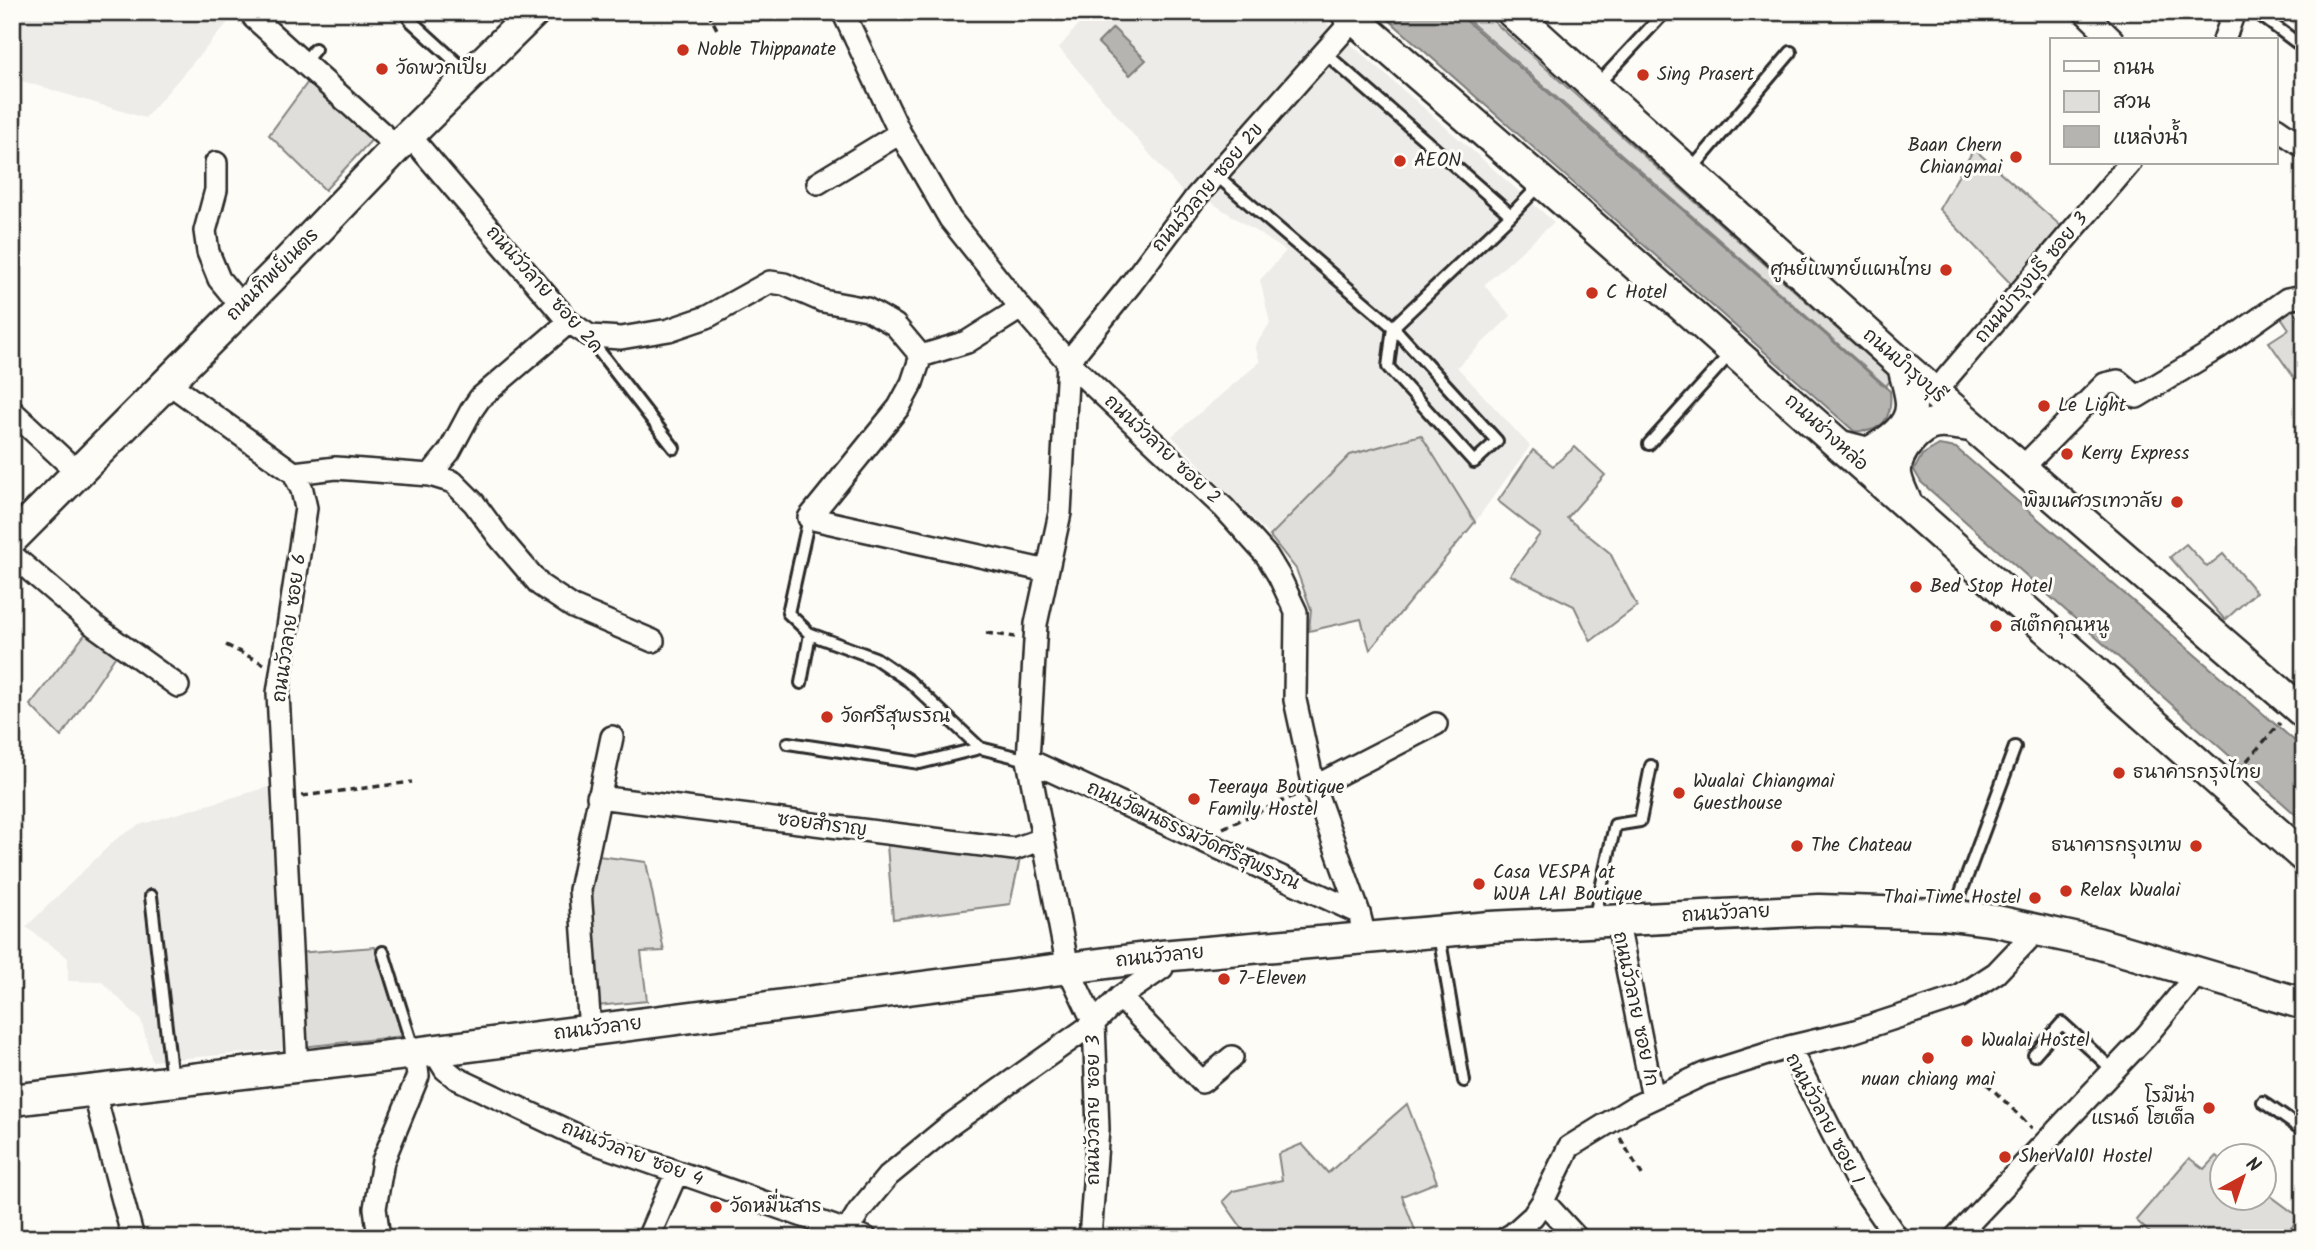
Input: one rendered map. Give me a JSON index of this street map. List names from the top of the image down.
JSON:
{
  "streets": {
    "main road": [
      "ถนนทิพย์เนตร",
      "ถนนบำรุงบุรี",
      "ถนนช่างหล่อ",
      "ถนนวัวลาย"
    ],
    "street": [
      "ถนนวัวลาย ซอย 2ข",
      "ถนนบำรุงบุรี ซอย 3",
      "ถนนวัวลาย ซอย 2ค",
      "ถนนวัวลาย ซอย 2",
      "ถนนวัวลาย ซอย 6",
      "ซอยสำราญ",
      "ถนนวัฒนธรรมวัดศรีสุพรรณ",
      "ถนนวัวลาย ซอย 1ก",
      "ถนนวัวลาย ซอย 3",
      "ถนนวัวลาย ซอย 1",
      "ถนนวัวลาย ซอย 4"
    ]
  },
  "crossings": [
    ["ถนนวัวลาย ซอย 2ข", "ถนนช่างหล่อ"],
    ["ถนนวัวลาย ซอย 2ข", "ถนนวัวลาย ซอย 2"],
    ["ถนนทิพย์เนตร", "ถนนวัวลาย ซอย 2ค"],
    ["ถนนบำรุงบุรี ซอย 3", "ถนนบำรุงบุรี"],
    ["ถนนวัวลาย ซอย 2", "ถนนวัฒนธรรมวัดศรีสุพรรณ"],
    ["ถนนวัวลาย ซอย 2", "ถนนวัวลาย"],
    ["ถนนวัวลาย ซอย 6", "ถนนวัวลาย"],
    ["ถนนวัฒนธรรมวัดศรีสุพรรณ", "ถนนวัวลาย"],
    ["ถนนวัวลาย", "ถนนวัวลาย ซอย 1ก"],
    ["ถนนวัวลาย", "ถนนวัวลาย ซอย 4"],
    ["ถนนวัวลาย ซอย 1ก", "ถนนวัวลาย ซอย 1"],
    ["ถนนวัวลาย ซอย 3", "ถนนวัวลาย ซอย 4"]
  ],
  "places": [
    "Noble Thippanate",
    "วัดพวกเปีย",
    "Sing Prasert",
    "Baan Chern Chiangmai",
    "AEON",
    "ศูนย์แพทย์แผนไทย",
    "C Hotel",
    "Le Light",
    "Kerry Express",
    "พิฆเนศวรเทวาลัย",
    "Bed Stop Hotel",
    "สเต๊กคุณหนู",
    "วัดศรีสุพรรณ",
    "ธนาคารกรุงไทย",
    "Wualai Chiangmai Guesthouse",
    "Teeraya Boutique Family Hostel",
    "The Chateau",
    "ธนาคารกรุงเทพ",
    "Casa VESPA at WUA LAI Boutique",
    "Relax Wualai",
    "Thai Time Hostel",
    "7-Eleven",
    "Wualai Hostel",
    "nuan chiang mai",
    "โรมีน่า แรนด์ โฮเต็ล",
    "SherVa101 Hostel",
    "วัดหมื่นสาร"
  ],
  "legend": ["ถนน", "สวน", "แหล่งน้ำ"],
  "north": "top right"
}
